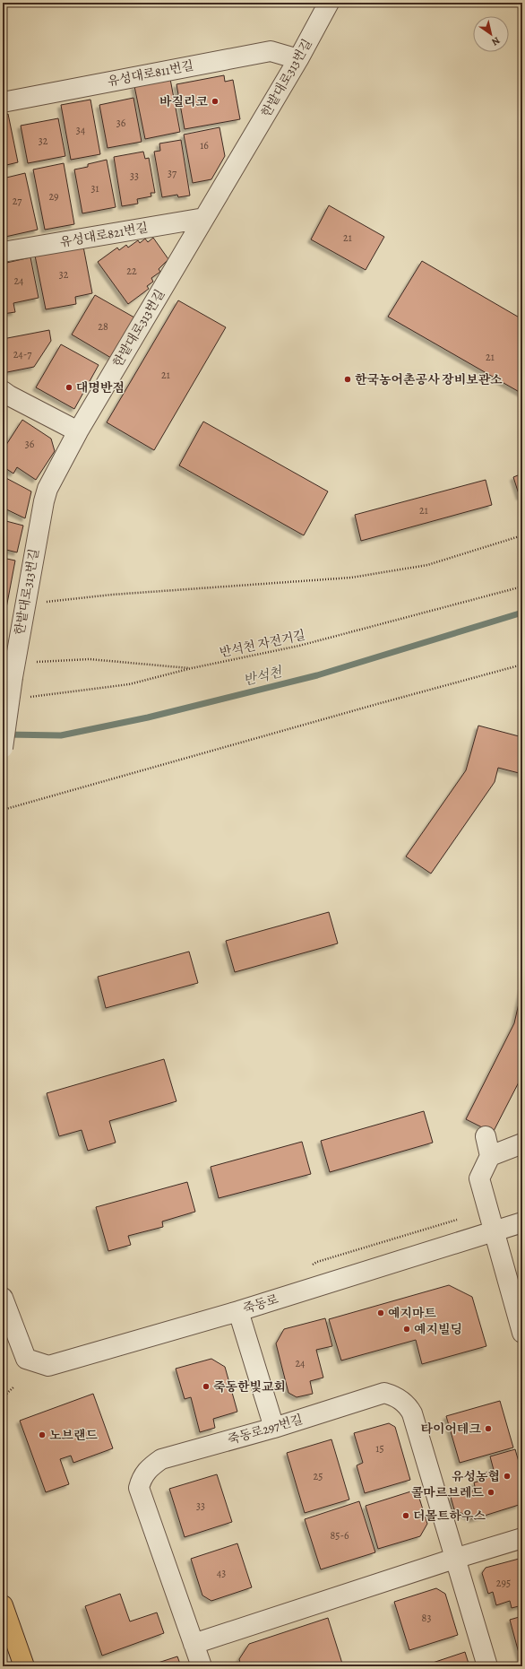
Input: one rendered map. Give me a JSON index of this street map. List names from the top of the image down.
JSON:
{
  "streets": {
    "street": [
      "유성대로811번길",
      "한밭대로313번길",
      "유성대로821번길",
      "죽동로",
      "죽동로297번길"
    ],
    "path": ["반석천 자전거길"]
  },
  "crossings": [
    ["유성대로811번길", "한밭대로313번길"],
    ["한밭대로313번길", "유성대로821번길"]
  ],
  "water": ["반석천"],
  "places": [
    "바질리코",
    "한국농어촌공사 장비보관소",
    "대명반점",
    "예지마트",
    "예지빌딩",
    "죽동한빛교회",
    "타이어테크",
    "노브랜드",
    "유성농협",
    "콜마르브레드",
    "더몰트하우스"
  ],
  "house_numbers": [
    "36",
    "34",
    "32",
    "16",
    "37",
    "33",
    "31",
    "29",
    "27",
    "21",
    "22",
    "32",
    "24",
    "28",
    "24-7",
    "21",
    "21",
    "36",
    "21",
    "24",
    "15",
    "25",
    "33",
    "85-6",
    "43",
    "295",
    "83"
  ],
  "north": "bottom right"
}
